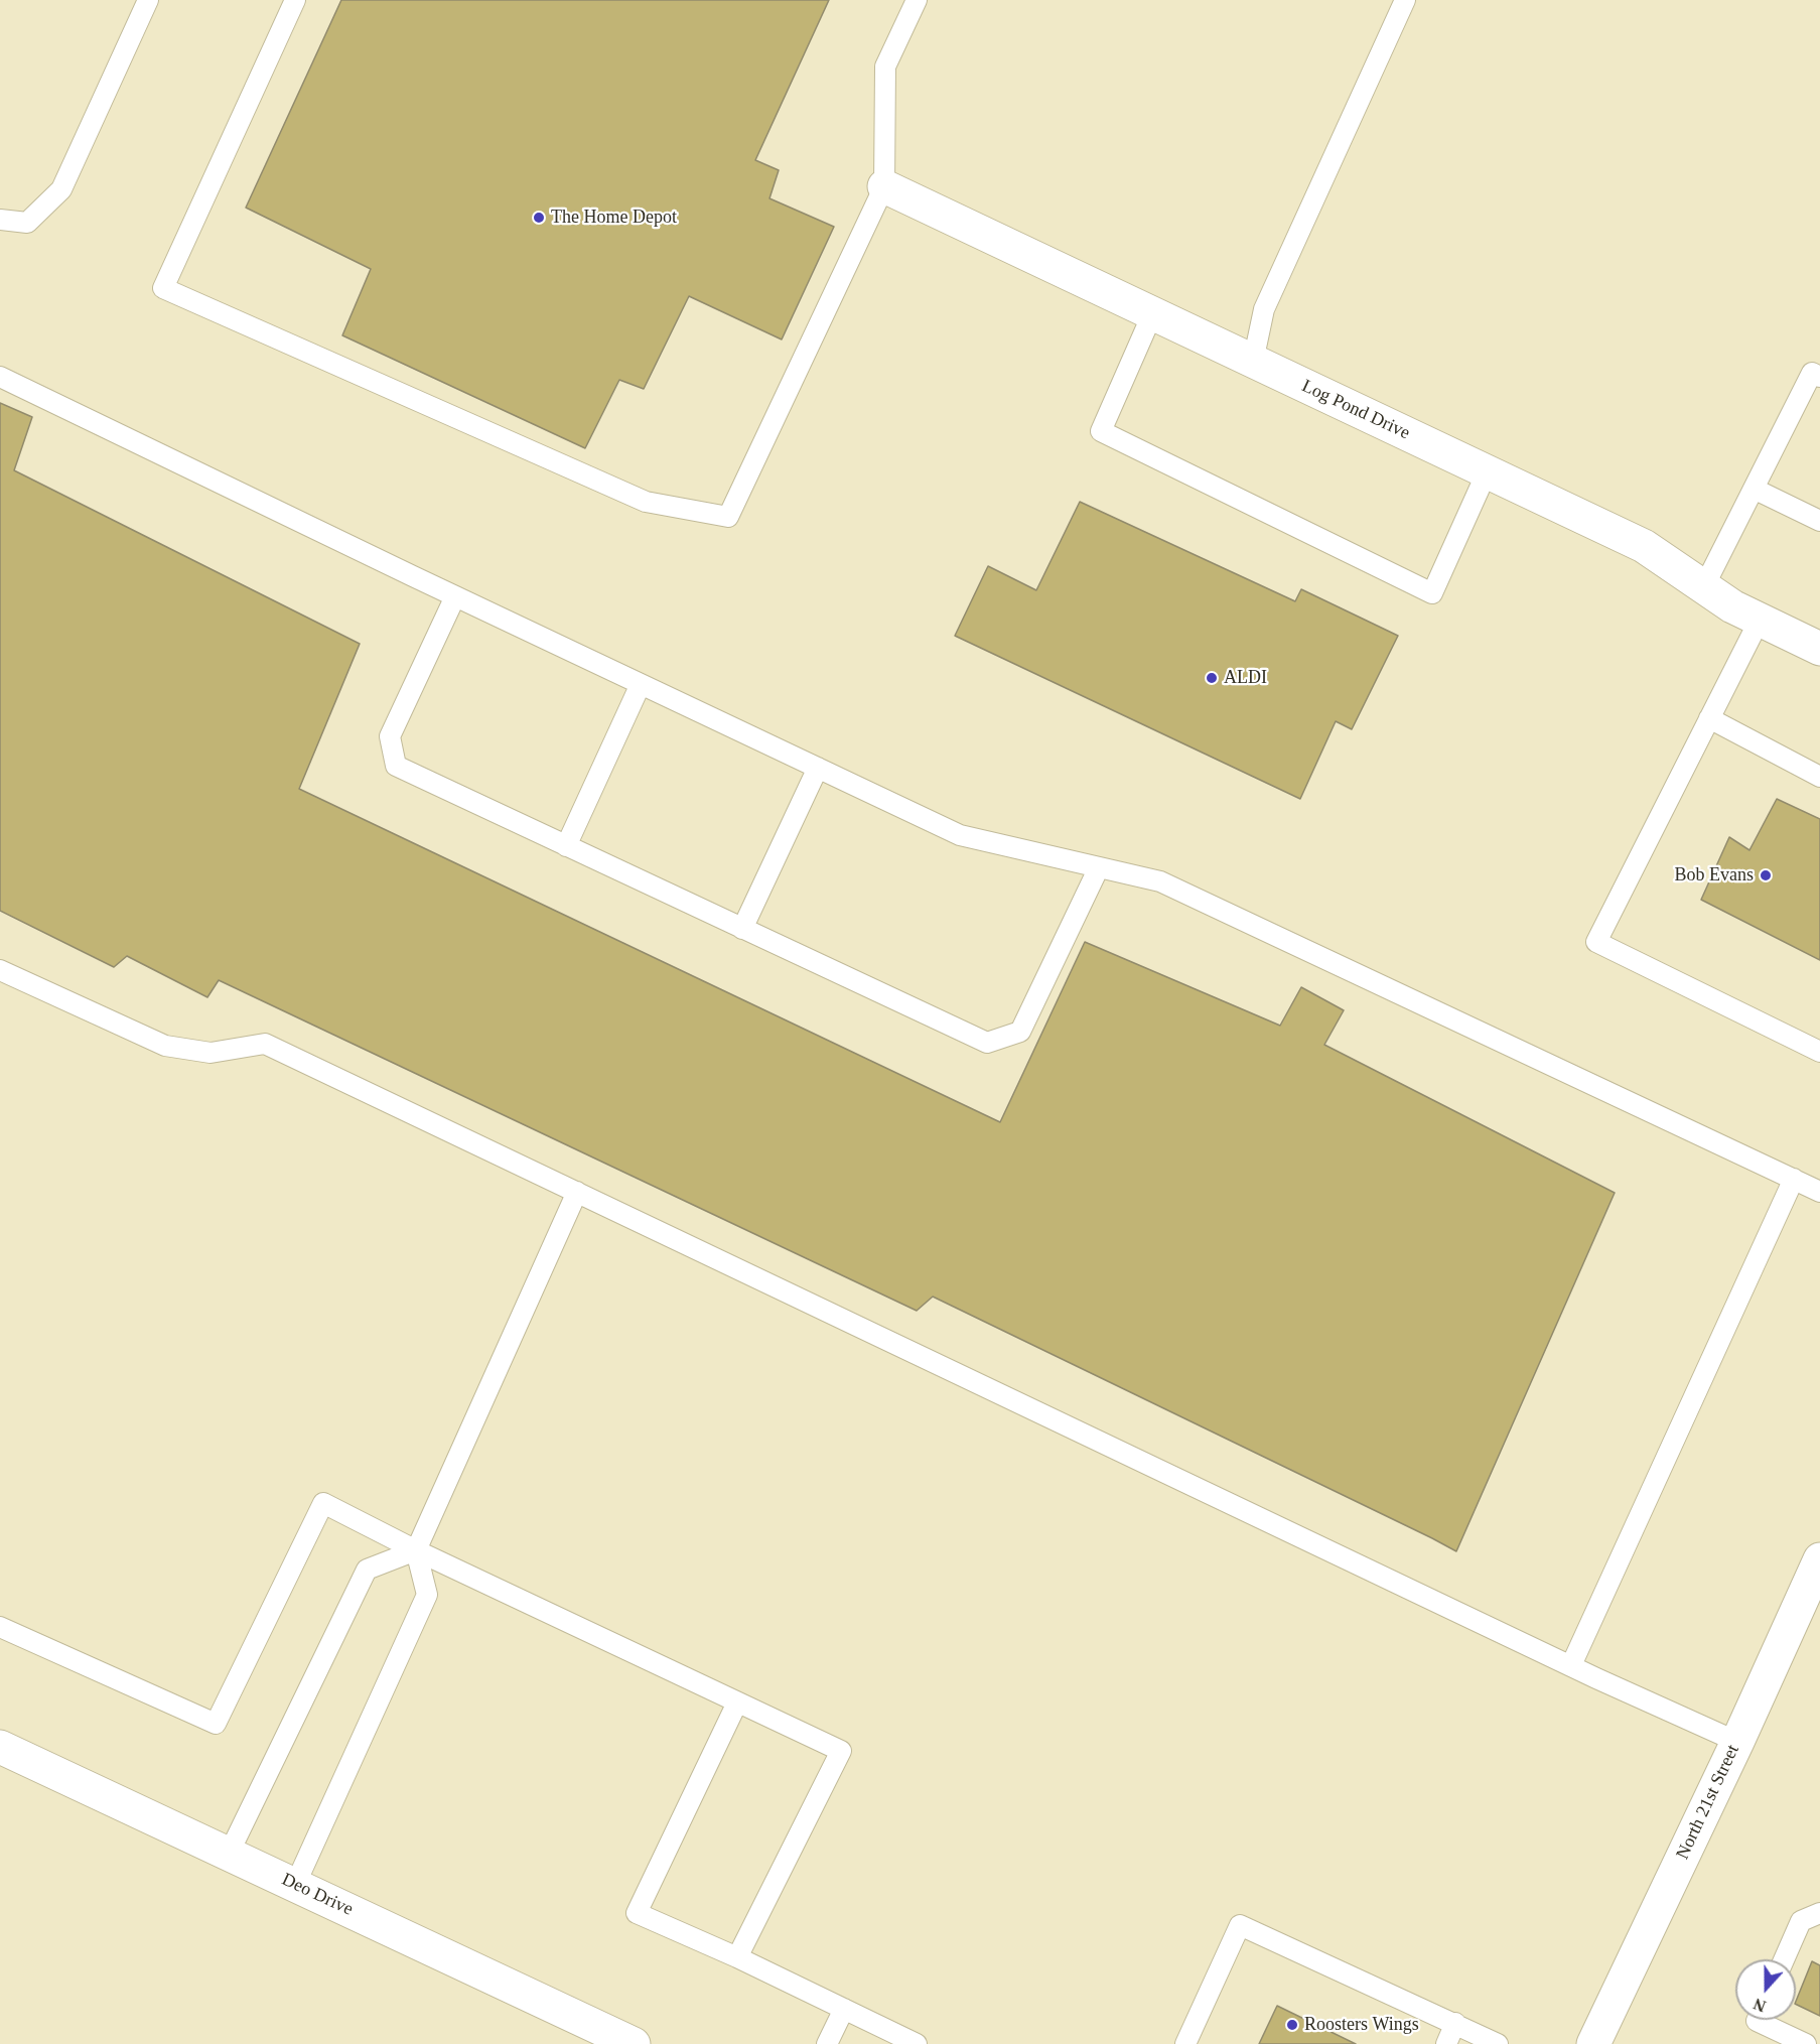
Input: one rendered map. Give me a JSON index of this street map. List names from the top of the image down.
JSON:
{
  "streets": {
    "street": ["Log Pond Drive", "North 21st Street", "Deo Drive"]
  },
  "places": [
    "The Home Depot",
    "ALDI",
    "Bob Evans",
    "Roosters Wings"
  ],
  "north": "bottom"
}
